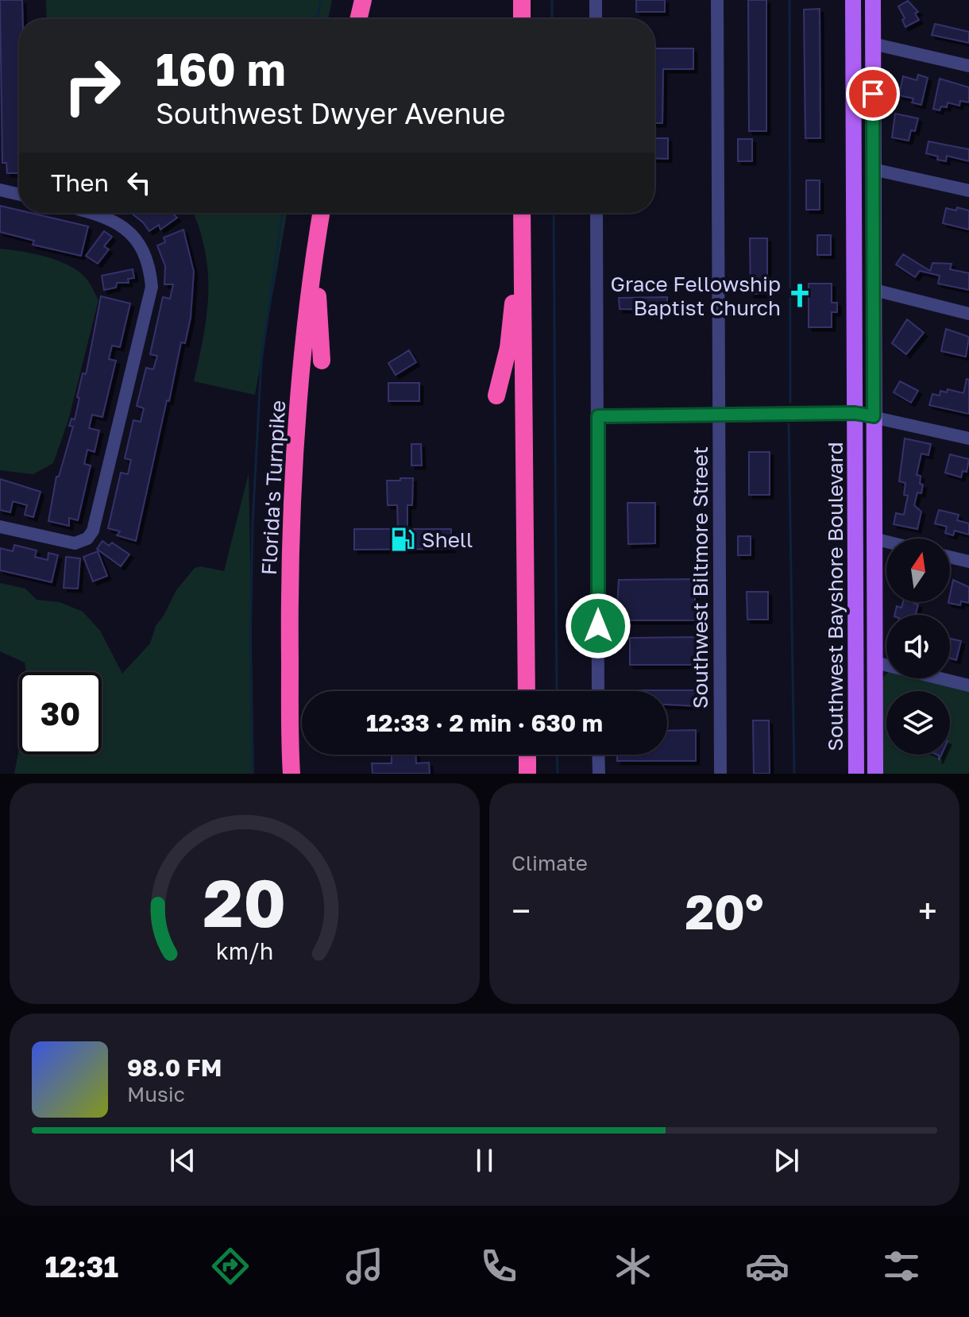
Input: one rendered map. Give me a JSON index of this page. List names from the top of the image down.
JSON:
{
  "streets": {
    "highway": ["Florida's Turnpike"],
    "main road": ["Southwest Bayshore Boulevard"],
    "street": ["Southwest Biltmore Street"]
  },
  "places": {
    "church": ["Grace Fellowship Baptist Church"],
    "fuel station": ["Shell"]
  },
  "north": "top",
  "page": {
    "turn": ["160 m", "Southwest Dwyer Avenue"],
    "then": "Then",
    "limit": "30",
    "trip": "12:33 · 2 min · 630 m",
    "tile": "Climate",
    "heat": ["−", "20°", "+"],
    "song": ["98.0 FM", "Music"],
    "tabs": "12:31",
    "gauge": ["20", "km/h"]
  }
}
